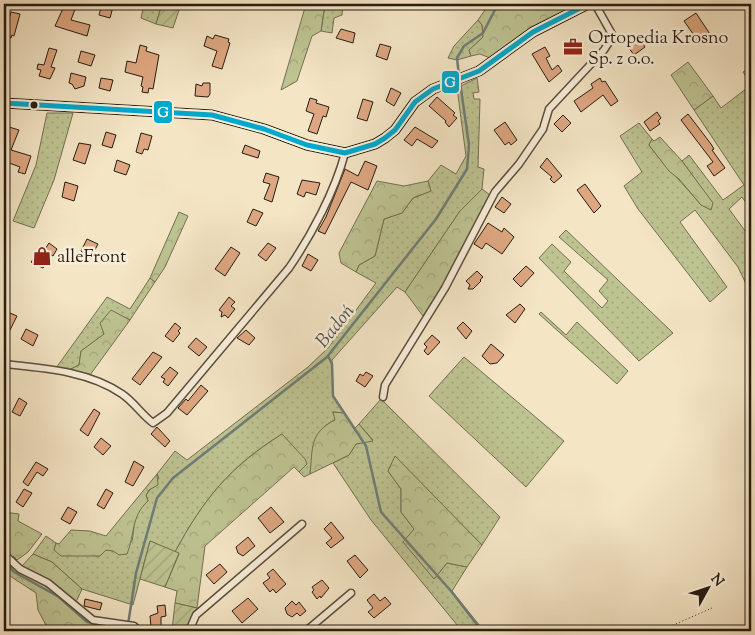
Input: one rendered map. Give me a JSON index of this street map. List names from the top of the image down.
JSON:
{
  "water": ["Badoń"],
  "places": {
    "office": ["Ortopedia Krosno Sp. z o.o."],
    "shop": ["alleFront"]
  },
  "lines": ["transit line G"],
  "north": "top right"
}
